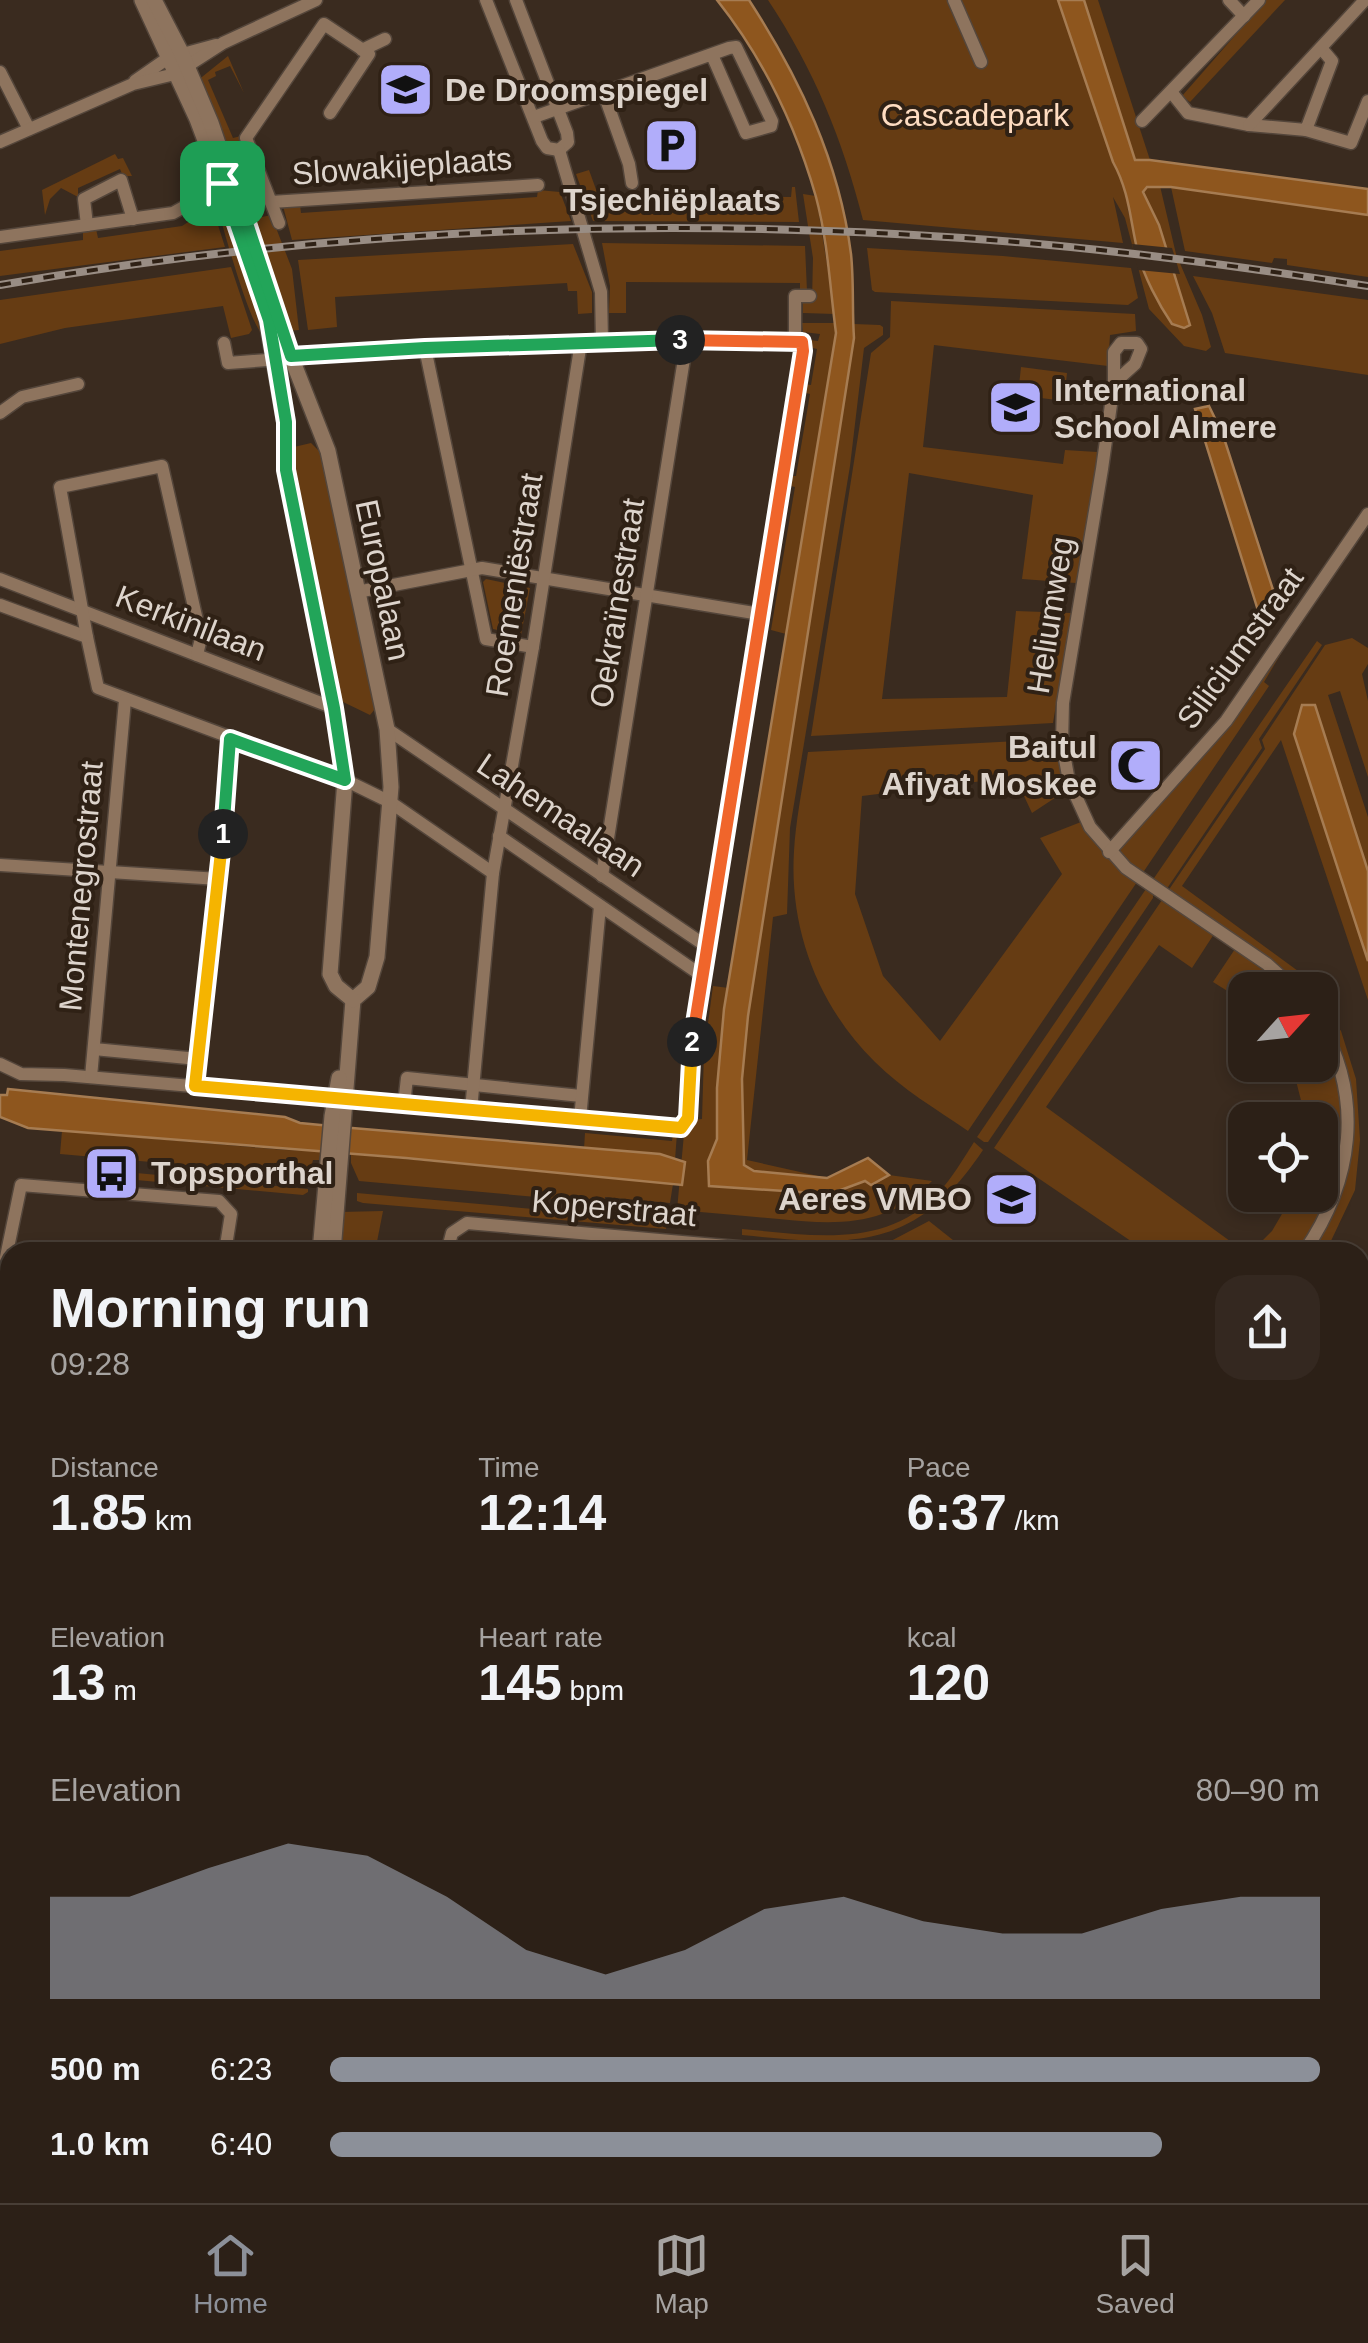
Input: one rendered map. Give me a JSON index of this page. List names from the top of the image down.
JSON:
{
  "streets": {
    "street": [
      "Slowakijeplaats",
      "Europalaan",
      "Roemeniëstraat",
      "Oekraïnestraat",
      "Heliumweg",
      "Kerkinilaan",
      "Siliciumstraat",
      "Lahemaalaan",
      "Montenegrostraat",
      "Koperstraat"
    ]
  },
  "crossings": [
    ["Europalaan", "Kerkinilaan"],
    ["Europalaan", "Lahemaalaan"],
    ["Roemeniëstraat", "Lahemaalaan"],
    ["Oekraïnestraat", "Lahemaalaan"],
    ["Heliumweg", "Siliciumstraat"],
    ["Kerkinilaan", "Montenegrostraat"]
  ],
  "parks": ["Cascadepark"],
  "places": {
    "school or university": ["De Droomspiegel", "International School Almere", "Aeres VMBO"],
    "parking": ["Tsjechiëplaats"],
    "mosque": ["Baitul Afiyat Moskee"],
    "bus stop": ["Topsporthal"]
  },
  "north": "top right",
  "page": {
    "pins": ["3", "1", "2"],
    "heading": ["Morning run", "09:28"],
    "stats": [
      ["Distance", "1.85 km"],
      ["Time", "12:14"],
      ["Pace", "6:37 /km"],
      ["Elevation", "13 m"],
      ["Heart rate", "145 bpm"],
      ["kcal", "120"]
    ],
    "chart": ["Elevation", "80–90 m"],
    "list": [
      {
        "name": "500 m",
        "note": "6:23"
      },
      {
        "name": "1.0 km",
        "note": "6:40"
      }
    ],
    "tabs": ["Home", "Map", "Saved"]
  }
}
